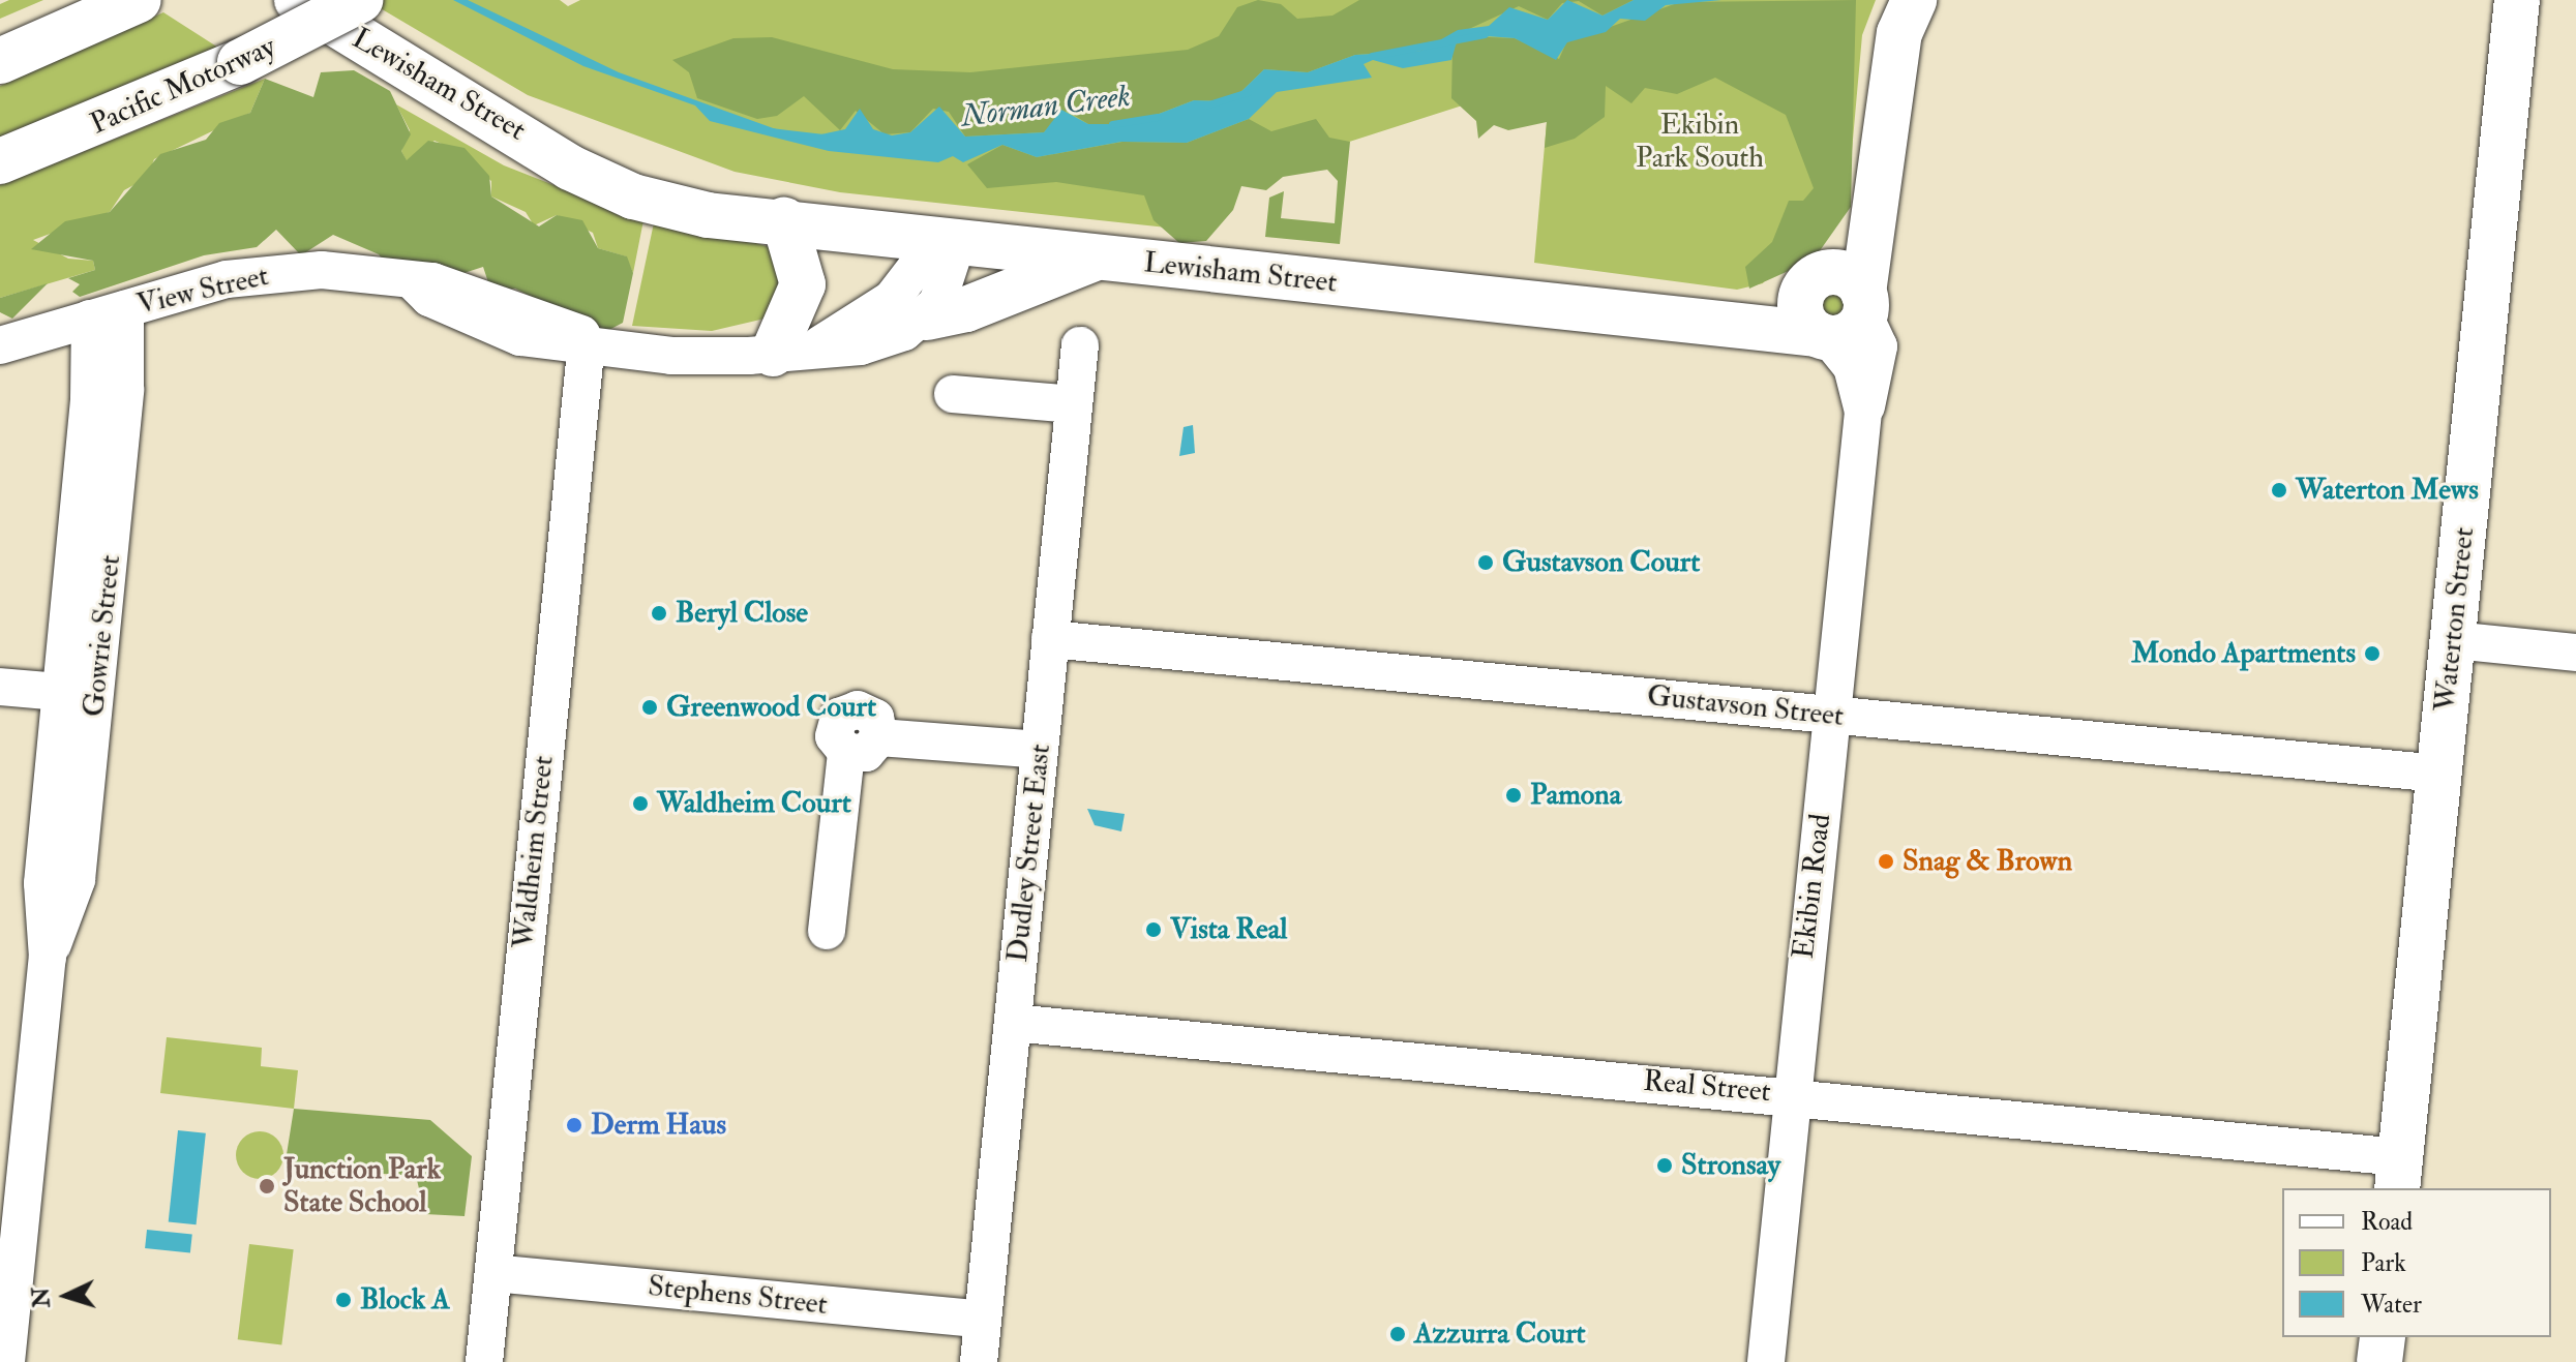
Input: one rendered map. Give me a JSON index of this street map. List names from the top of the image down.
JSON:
{
  "streets": {
    "main road": ["Lewisham Street", "Pacific Motorway", "Waterton Street"],
    "street": [
      "View Street",
      "Gowrie Street",
      "Gustavson Street",
      "Waldheim Street",
      "Dudley Street East",
      "Ekibin Road",
      "Real Street",
      "Stephens Street"
    ]
  },
  "crossings": [
    ["Lewisham Street", "View Street"],
    ["Lewisham Street", "Ekibin Road"],
    ["View Street", "Gowrie Street"],
    ["View Street", "Waldheim Street"],
    ["Waterton Street", "Gustavson Street"],
    ["Waterton Street", "Real Street"],
    ["Gustavson Street", "Dudley Street East"],
    ["Gustavson Street", "Ekibin Road"],
    ["Waldheim Street", "Stephens Street"],
    ["Dudley Street East", "Real Street"],
    ["Dudley Street East", "Stephens Street"],
    ["Ekibin Road", "Real Street"]
  ],
  "water": ["Norman Creek"],
  "parks": ["Ekibin Park South"],
  "places": [
    "Waterton Mews",
    "Gustavson Court",
    "Beryl Close",
    "Mondo Apartments",
    "Greenwood Court",
    "Pamona",
    "Waldheim Court",
    "Snag & Brown",
    "Vista Real",
    "Derm Haus",
    "Stronsay",
    "Junction Park State School",
    "Block A",
    "Azzurra Court"
  ],
  "legend": ["Road", "Park", "Water"],
  "north": "left"
}
